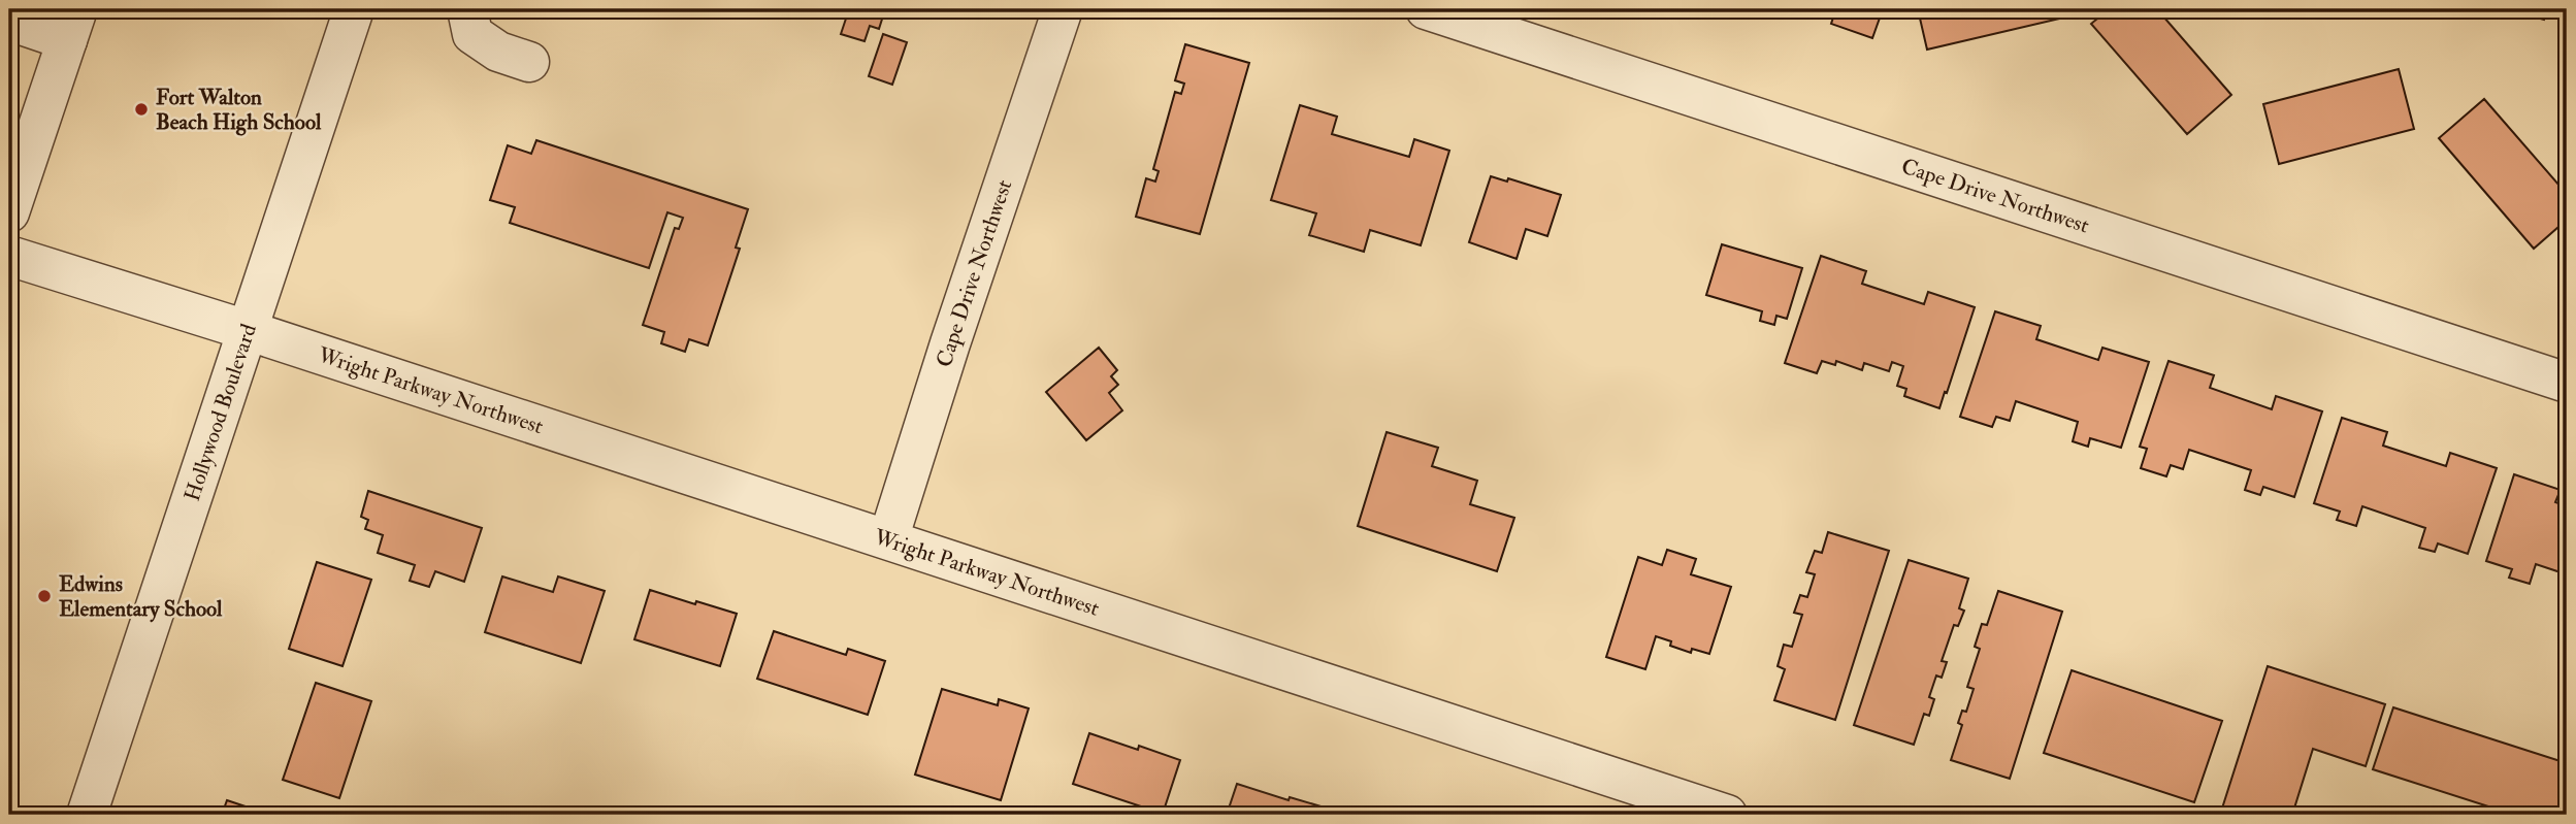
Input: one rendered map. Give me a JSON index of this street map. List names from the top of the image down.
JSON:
{
  "streets": {
    "street": ["Cape Drive Northwest", "Wright Parkway Northwest", "Hollywood Boulevard"]
  },
  "crossings": [
    ["Cape Drive Northwest", "Wright Parkway Northwest"],
    ["Wright Parkway Northwest", "Hollywood Boulevard"]
  ],
  "places": ["Fort Walton Beach High School", "Edwins Elementary School"]
}
